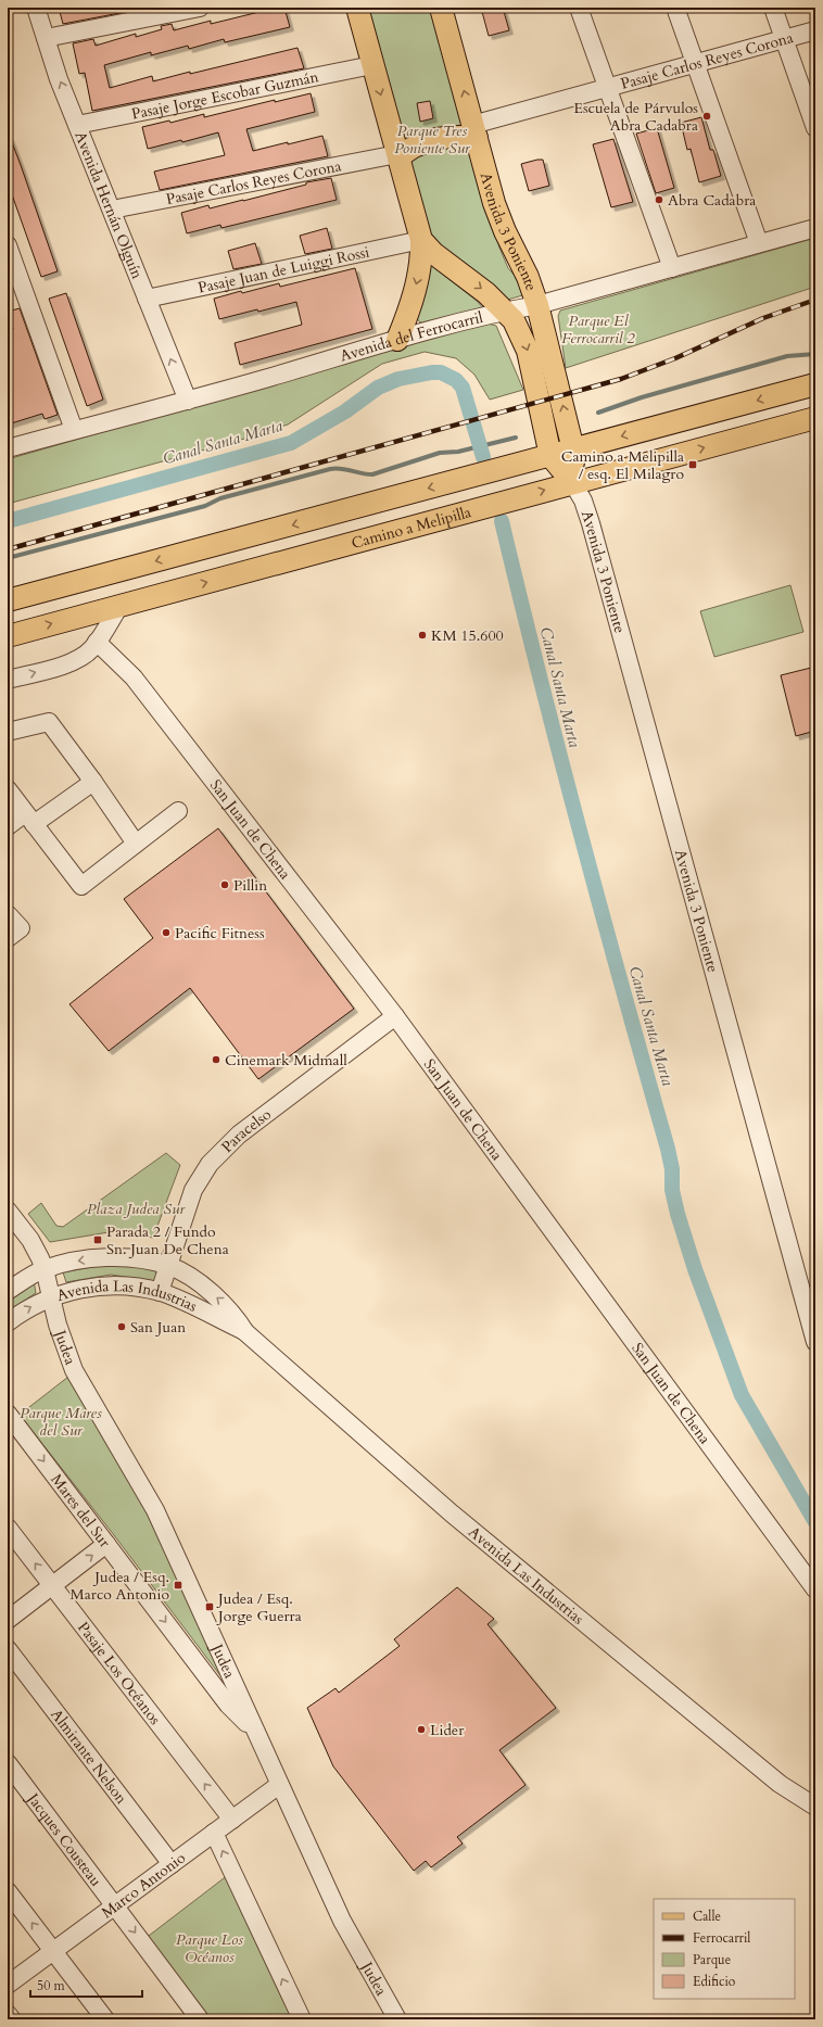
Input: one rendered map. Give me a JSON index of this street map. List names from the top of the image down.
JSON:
{
  "streets": {
    "main road": ["Avenida 3 Poniente", "Camino a Melipilla"],
    "street": [
      "Pasaje Carlos Reyes Corona",
      "Pasaje Jorge Escobar Guzmán",
      "Avenida Hernán Olguín",
      "Pasaje Juan de Luiggi Rossi",
      "Avenida del Ferrocarril",
      "San Juan de Chena",
      "Paracelso",
      "Avenida Las Industrias",
      "Judea",
      "Mares del Sur",
      "Pasaje Los Océanos",
      "Almirante Nelson",
      "Jacques Cousteau",
      "Marco Antonio"
    ]
  },
  "crossings": [
    ["Pasaje Carlos Reyes Corona", "Avenida Hernán Olguín"],
    ["Pasaje Carlos Reyes Corona", "Avenida 3 Poniente"],
    ["Pasaje Jorge Escobar Guzmán", "Avenida Hernán Olguín"],
    ["Pasaje Jorge Escobar Guzmán", "Avenida 3 Poniente"],
    ["Avenida Hernán Olguín", "Pasaje Juan de Luiggi Rossi"],
    ["Avenida Hernán Olguín", "Avenida del Ferrocarril"],
    ["Avenida 3 Poniente", "Pasaje Juan de Luiggi Rossi"],
    ["Avenida 3 Poniente", "Avenida del Ferrocarril"],
    ["Avenida 3 Poniente", "Camino a Melipilla"],
    ["San Juan de Chena", "Paracelso"],
    ["Paracelso", "Avenida Las Industrias"],
    ["Avenida Las Industrias", "Judea"],
    ["Judea", "Mares del Sur"],
    ["Judea", "Marco Antonio"],
    ["Pasaje Los Océanos", "Marco Antonio"],
    ["Almirante Nelson", "Marco Antonio"],
    ["Jacques Cousteau", "Marco Antonio"]
  ],
  "one_way": ["Mares del Sur", "Pasaje Los Océanos"],
  "water": ["Canal Santa Marta"],
  "parks": [
    "Parque Tres Poniente Sur",
    "Parque El Ferrocarril 2",
    "Plaza Judea Sur",
    "Parque Mares del Sur",
    "Parque Los Océanos"
  ],
  "places": {
    "other": [
      "Escuela de Párvulos Abra Cadabra",
      "Abra Cadabra",
      "KM 15.600",
      "Pillin",
      "Pacific Fitness",
      "Cinemark Midmall",
      "San Juan",
      "Lider"
    ],
    "transit": [
      "Camino a Melipilla / esq. El Milagro",
      "Parada 2 / Fundo Sn. Juan De Chena",
      "Judea / Esq. Marco Antonio",
      "Judea / Esq. Jorge Guerra"
    ]
  },
  "legend": [
    "Calle",
    "Ferrocarril",
    "Parque",
    "Edificio"
  ],
  "scale_bar": "50 m"
}
